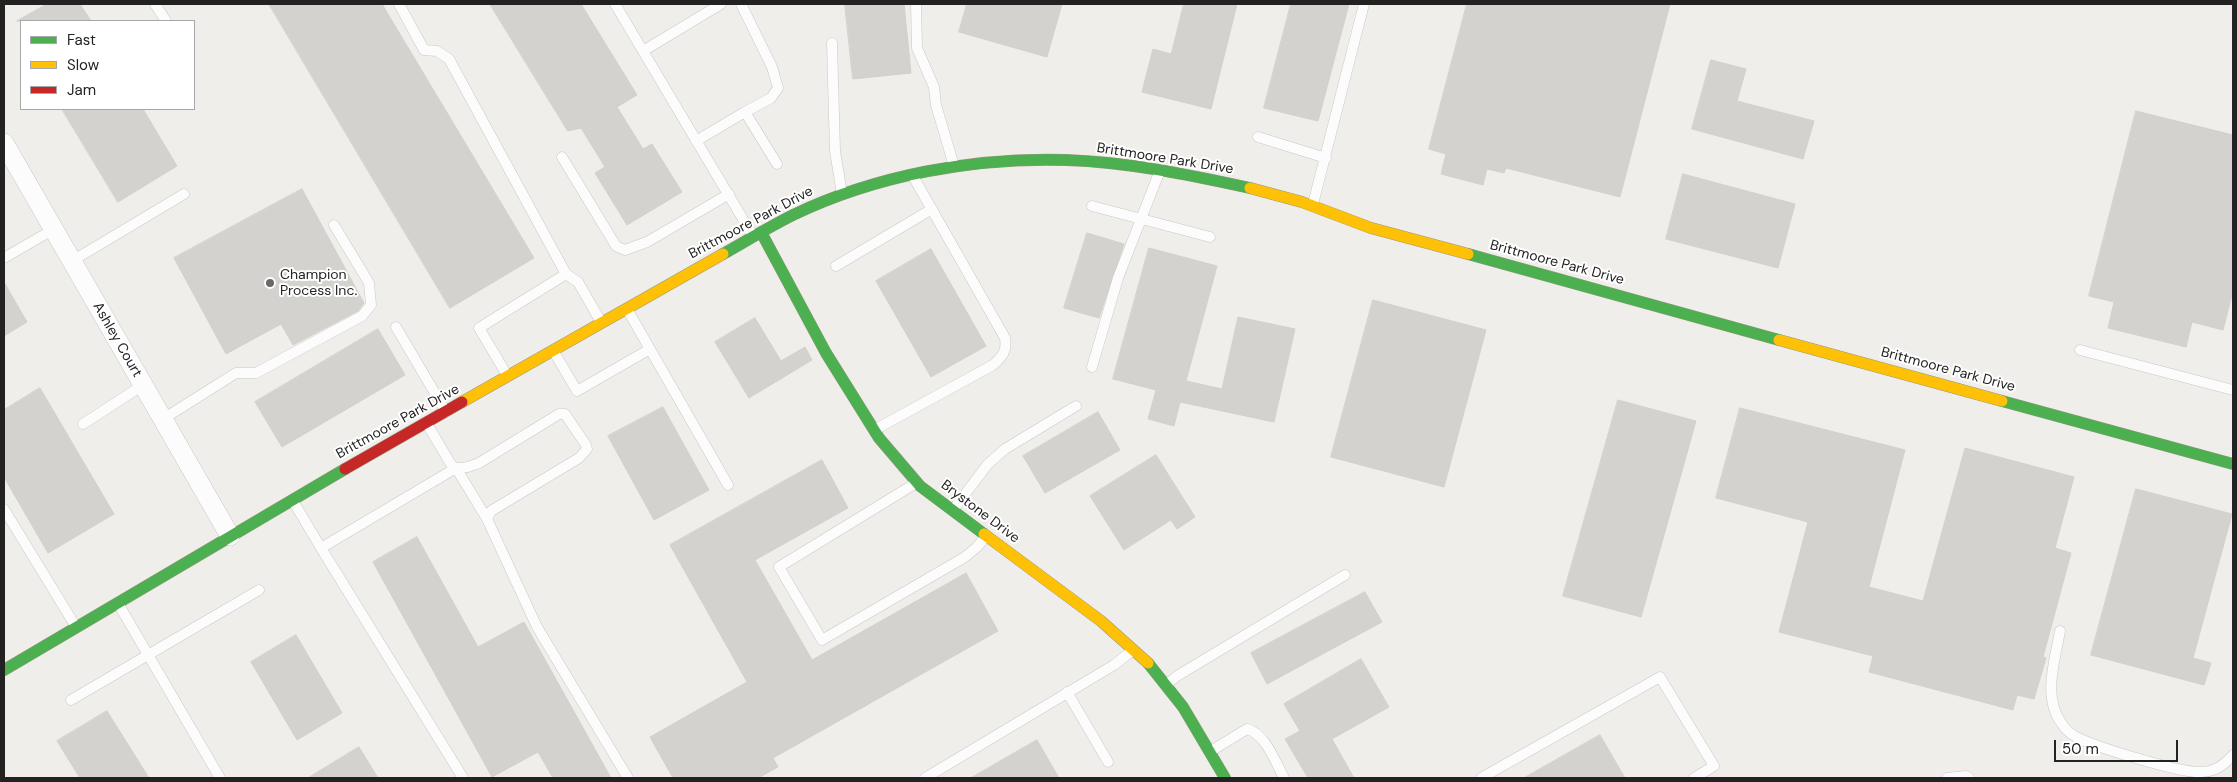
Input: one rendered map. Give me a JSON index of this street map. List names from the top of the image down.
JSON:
{
  "streets": {
    "street": ["Brittmoore Park Drive", "Ashley Court", "Brystone Drive"]
  },
  "crossings": [
    ["Brittmoore Park Drive", "Ashley Court"],
    ["Brittmoore Park Drive", "Brystone Drive"]
  ],
  "places": ["Champion Process Inc."],
  "legend": ["Fast", "Slow", "Jam"],
  "scale_bar": "50 m"
}
